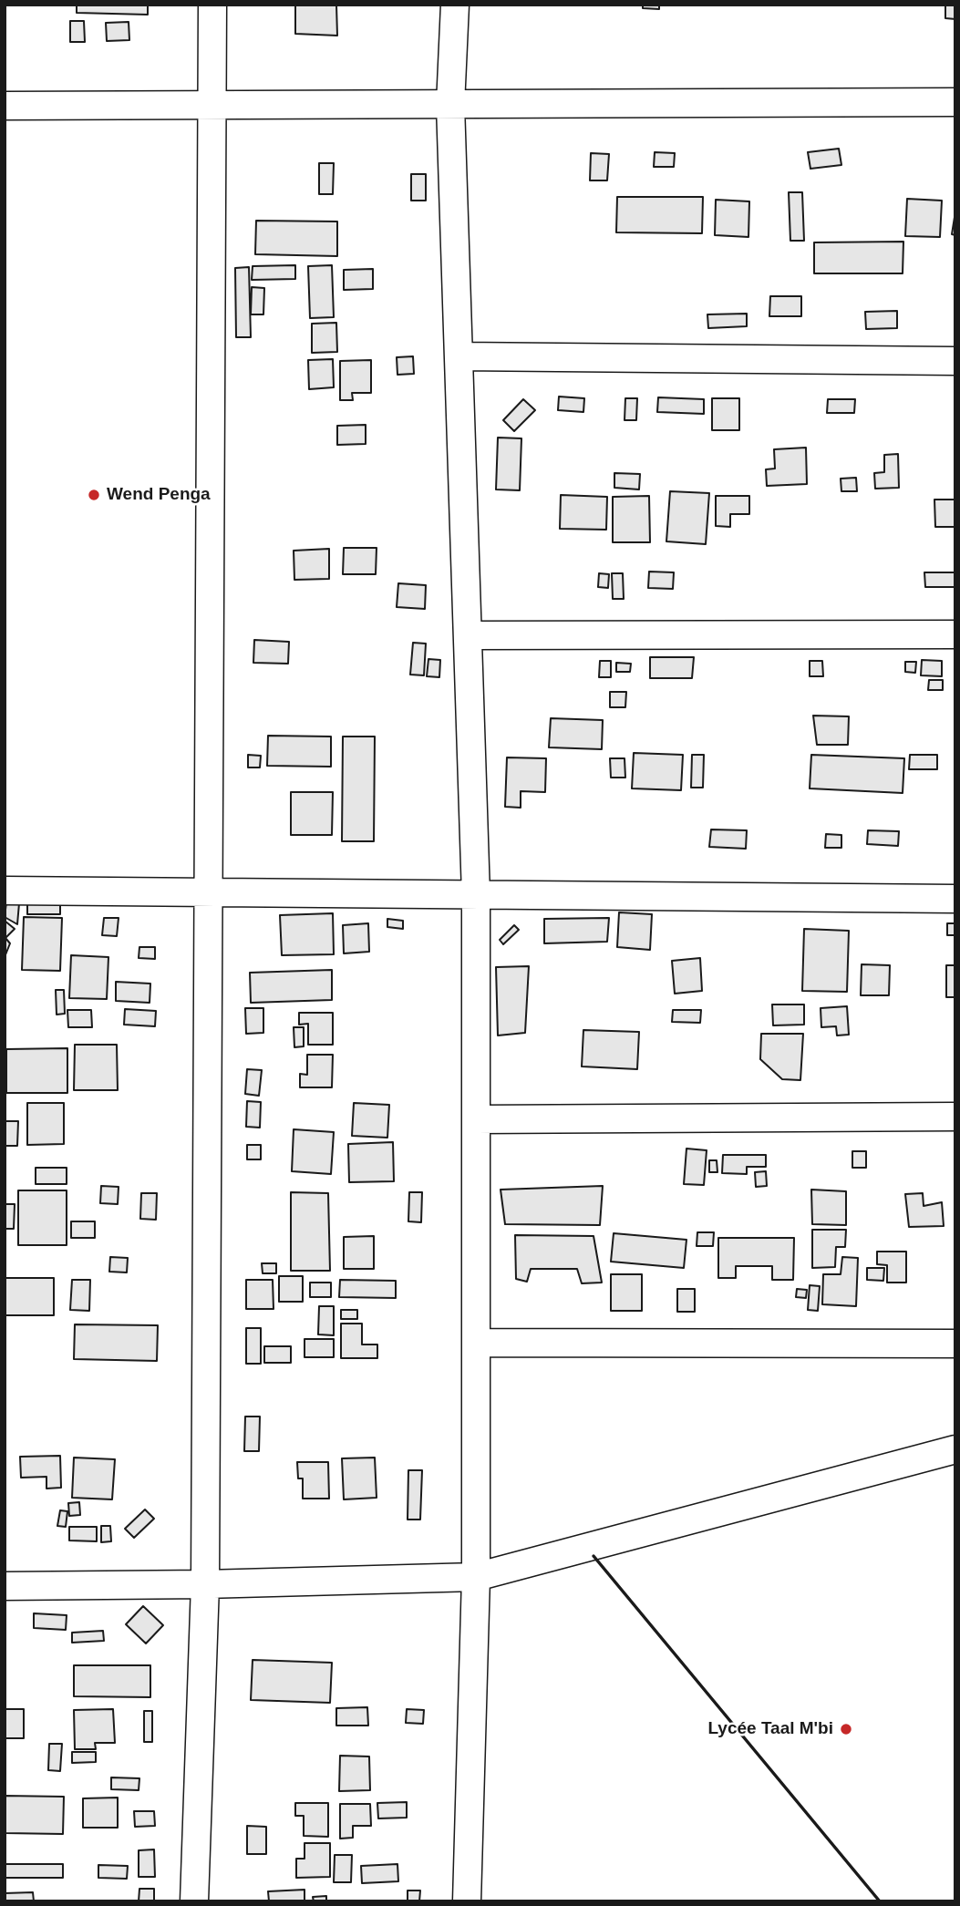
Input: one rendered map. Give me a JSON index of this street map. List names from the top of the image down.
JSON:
{
  "places": ["Wend Penga", "Lycée Taal M'bi"]
}
